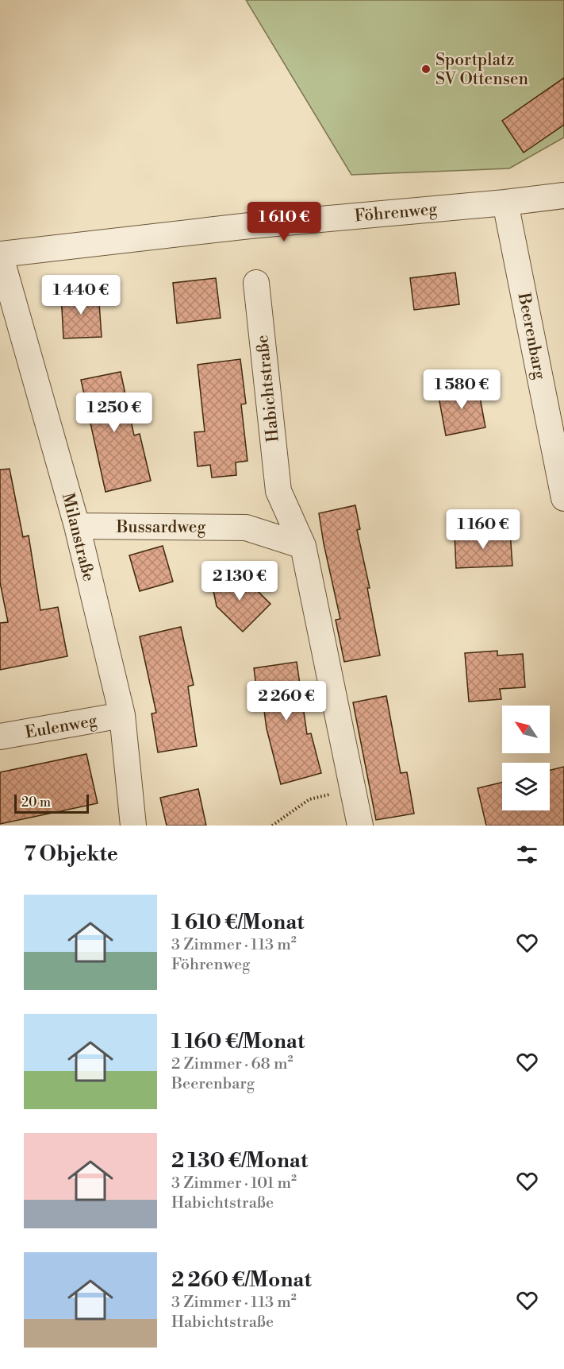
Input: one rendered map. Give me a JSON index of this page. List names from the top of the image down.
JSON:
{
  "streets": {
    "street": [
      "Föhrenweg",
      "Beerenbarg",
      "Habichtstraße",
      "Bussardweg",
      "Milanstraße",
      "Eulenweg"
    ]
  },
  "crossings": [
    ["Föhrenweg", "Beerenbarg"],
    ["Föhrenweg", "Milanstraße"],
    ["Habichtstraße", "Bussardweg"],
    ["Bussardweg", "Milanstraße"],
    ["Milanstraße", "Eulenweg"]
  ],
  "places": ["Sportplatz SV Ottensen"],
  "scale_bar": "20 m",
  "north": "top left",
  "page": {
    "price": [
      "1 610 €",
      "1 440 €",
      "1 580 €",
      "1 250 €",
      "1 160 €",
      "2 130 €",
      "2 260 €"
    ],
    "scale": "20 m",
    "heading": "7 Objekte",
    "list": [
      {
        "name": "1 610 €/Monat",
        "note": "3 Zimmer · 113 m² · Föhrenweg"
      },
      {
        "name": "1 160 €/Monat",
        "note": "2 Zimmer · 68 m² · Beerenbarg"
      },
      {
        "name": "2 130 €/Monat",
        "note": "3 Zimmer · 101 m² · Habichtstraße"
      },
      {
        "name": "2 260 €/Monat",
        "note": "3 Zimmer · 113 m² · Habichtstraße"
      }
    ]
  }
}
